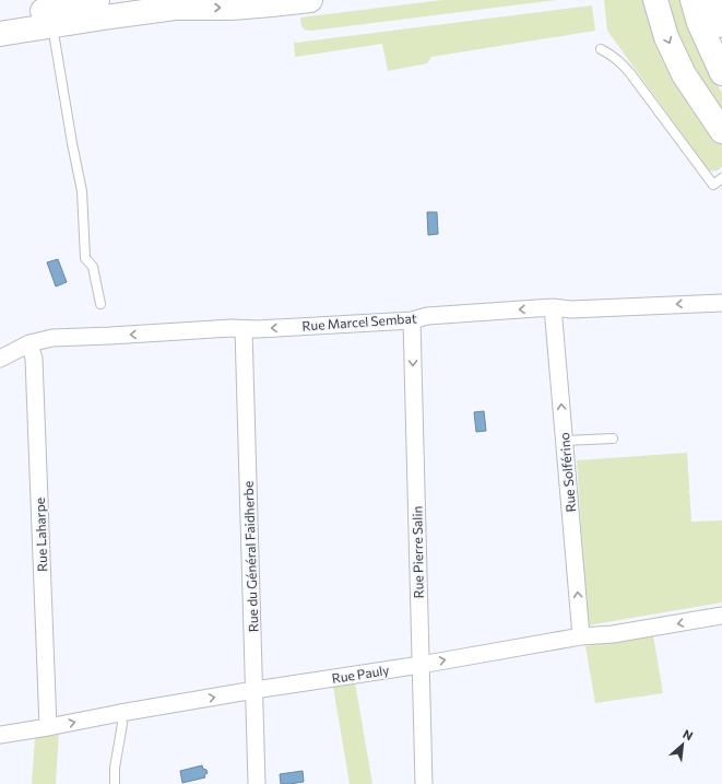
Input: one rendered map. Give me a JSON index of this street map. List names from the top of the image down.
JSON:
{
  "streets": {
    "street": [
      "Rue Marcel Sembat",
      "Rue Solférino",
      "Rue Laharpe",
      "Rue Pierre Salin",
      "Rue du Général Faidherbe",
      "Rue Pauly"
    ]
  },
  "crossings": [
    ["Rue Marcel Sembat", "Rue Solférino"],
    ["Rue Marcel Sembat", "Rue Laharpe"],
    ["Rue Marcel Sembat", "Rue Pierre Salin"],
    ["Rue Marcel Sembat", "Rue du Général Faidherbe"],
    ["Rue Solférino", "Rue Pauly"],
    ["Rue Laharpe", "Rue Pauly"],
    ["Rue Pierre Salin", "Rue Pauly"],
    ["Rue du Général Faidherbe", "Rue Pauly"]
  ],
  "one_way": ["Rue Marcel Sembat", "Rue Solférino", "Rue Pierre Salin"],
  "north": "top right"
}
